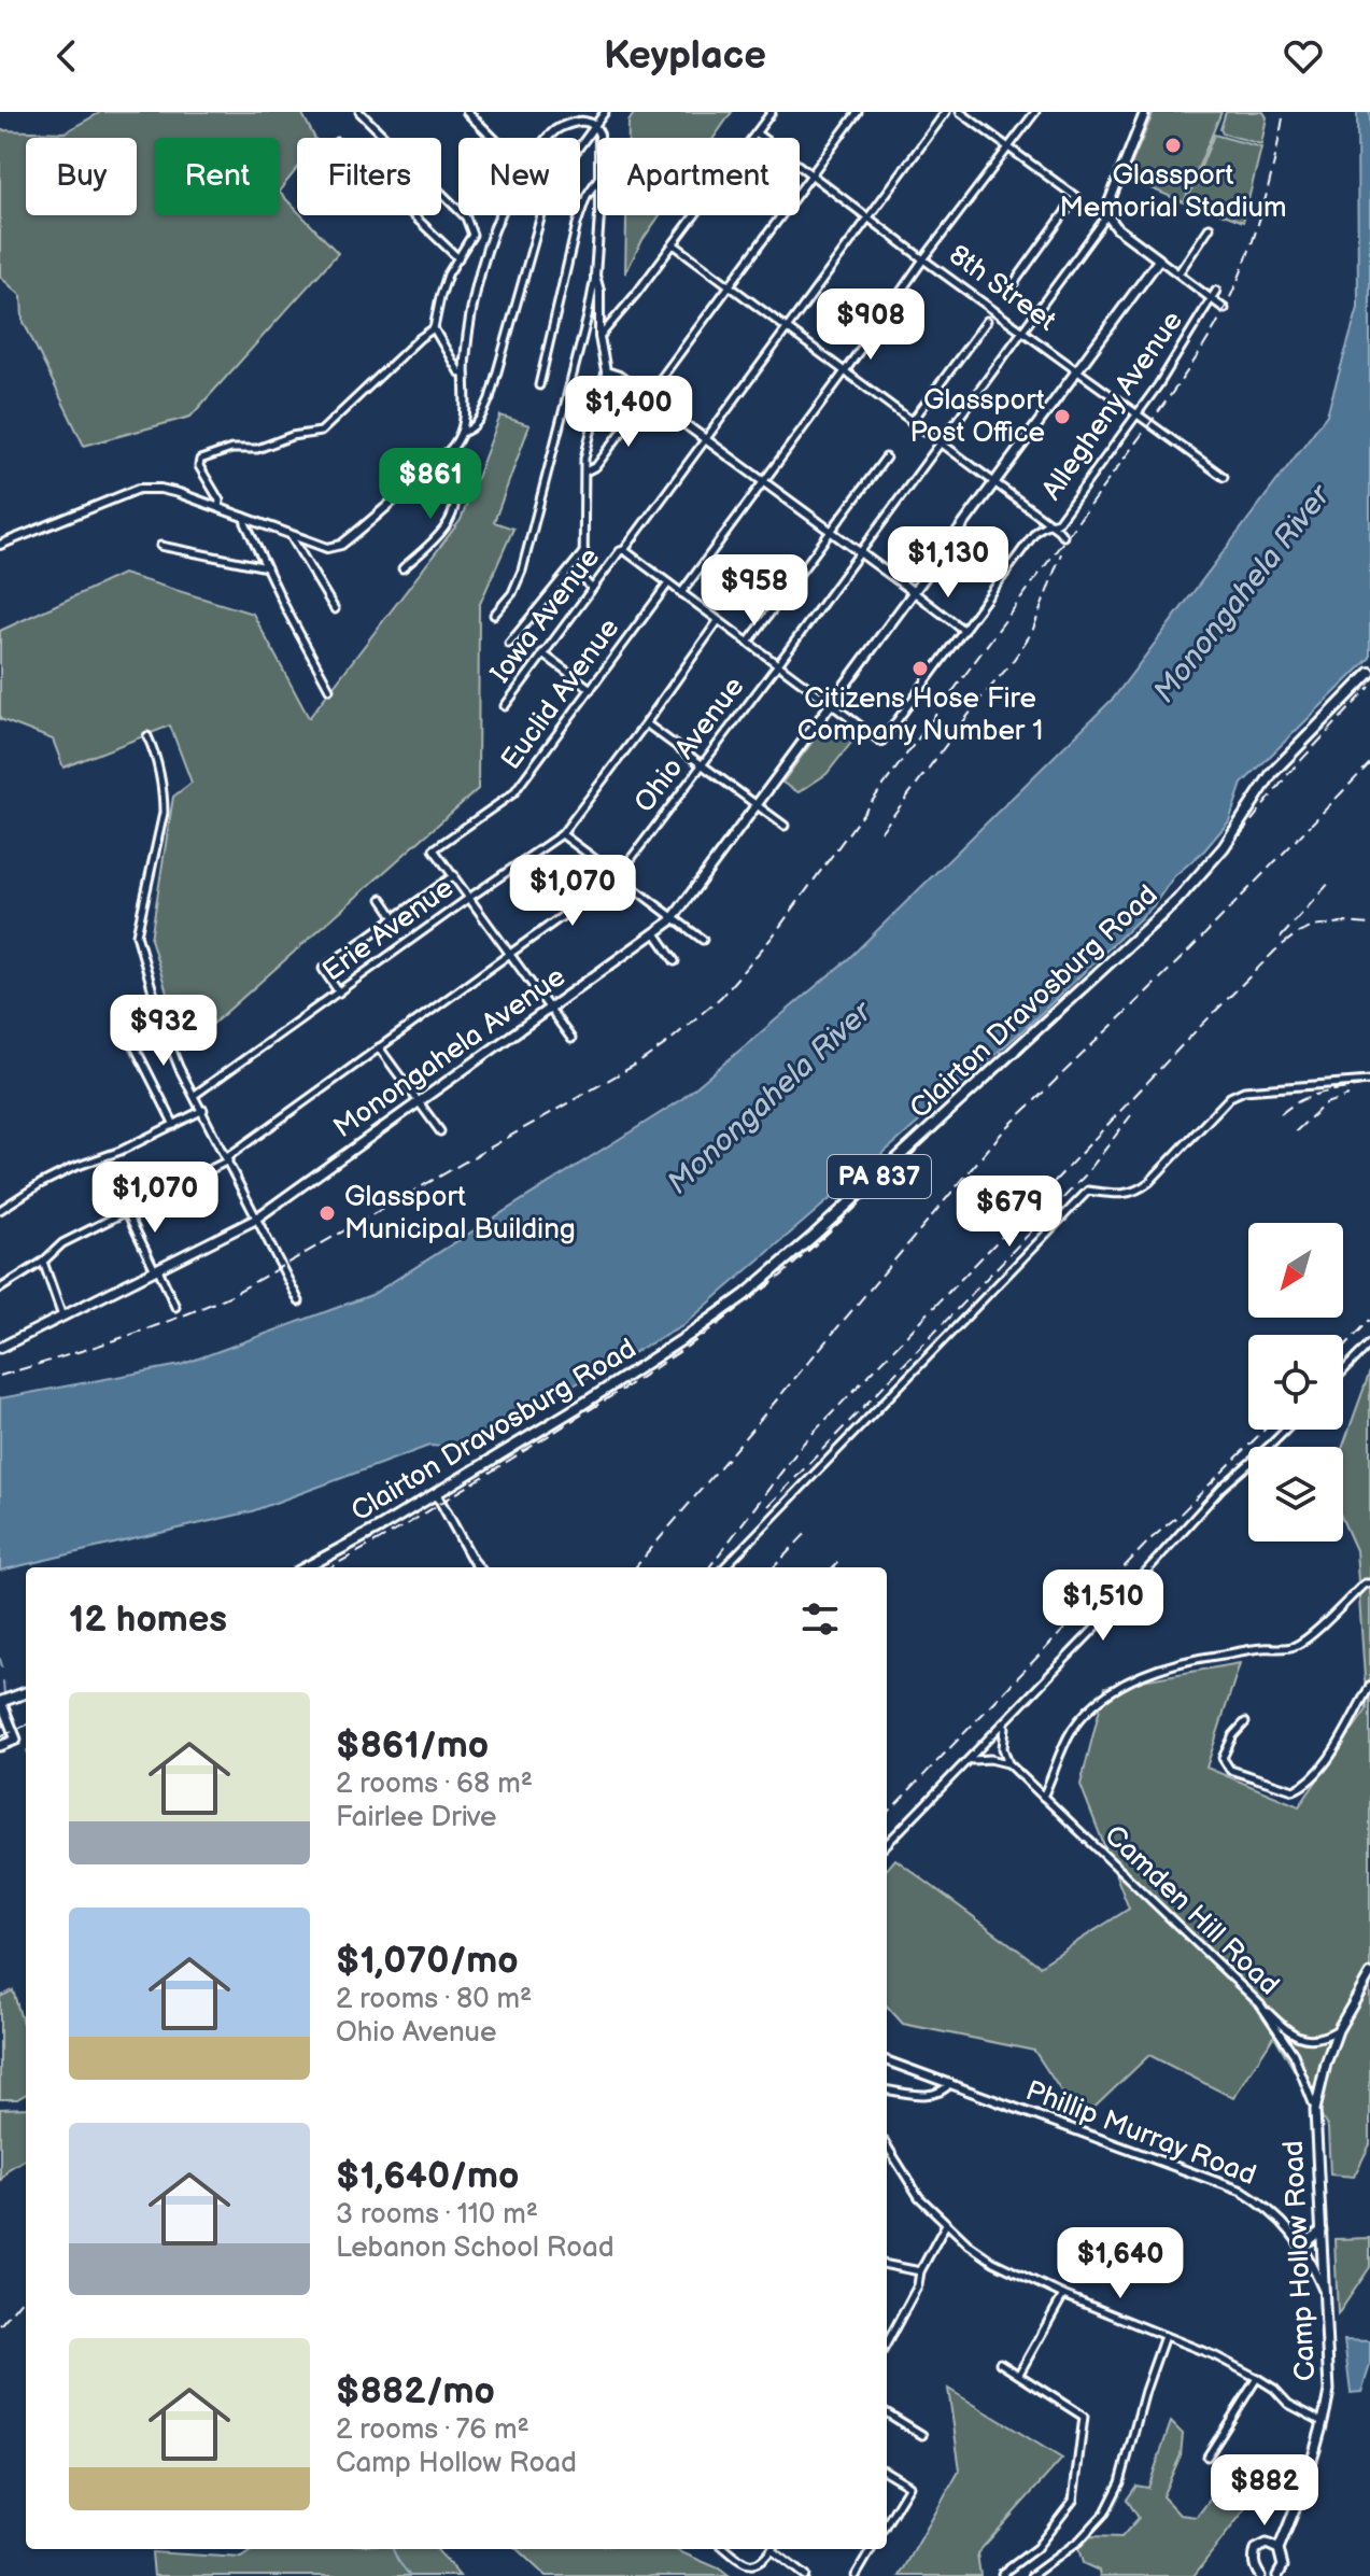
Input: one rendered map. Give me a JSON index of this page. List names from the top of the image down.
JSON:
{
  "streets": {
    "main road": [
      "Ohio Avenue",
      "Clairton Dravosburg Road",
      "Monongahela Avenue",
      "PA 837",
      "Camp Hollow Road"
    ],
    "street": [
      "8th Street",
      "Allegheny Avenue",
      "Iowa Avenue",
      "Euclid Avenue",
      "Erie Avenue",
      "Camden Hill Road",
      "Phillip Murray Road"
    ]
  },
  "crossings": [
    ["8th Street", "Allegheny Avenue"],
    ["8th Street", "Iowa Avenue"],
    ["8th Street", "Ohio Avenue"],
    ["8th Street", "Monongahela Avenue"],
    ["Allegheny Avenue", "Monongahela Avenue"],
    ["Camden Hill Road", "Camp Hollow Road"],
    ["Phillip Murray Road", "Camp Hollow Road"]
  ],
  "water": ["Monongahela River"],
  "places": [
    "Glassport Memorial Stadium",
    "Glassport Post Office",
    "Citizens Hose Fire Company Number 1",
    "Glassport Municipal Building"
  ],
  "north": "bottom left",
  "page": {
    "header": "Keyplace",
    "chip": [
      "Buy",
      "Rent",
      "Filters",
      "New",
      "Apartment"
    ],
    "price": [
      "$908",
      "$1,400",
      "$861",
      "$1,130",
      "$958",
      "$1,070",
      "$932",
      "$1,070",
      "$679",
      "$1,510",
      "$1,640",
      "$882"
    ],
    "heading": "12 homes",
    "list": [
      {
        "name": "$861/mo",
        "note": "2 rooms · 68 m² · Fairlee Drive"
      },
      {
        "name": "$1,070/mo",
        "note": "2 rooms · 80 m² · Ohio Avenue"
      },
      {
        "name": "$1,640/mo",
        "note": "3 rooms · 110 m² · Lebanon School Road"
      },
      {
        "name": "$882/mo",
        "note": "2 rooms · 76 m² · Camp Hollow Road"
      }
    ]
  }
}
